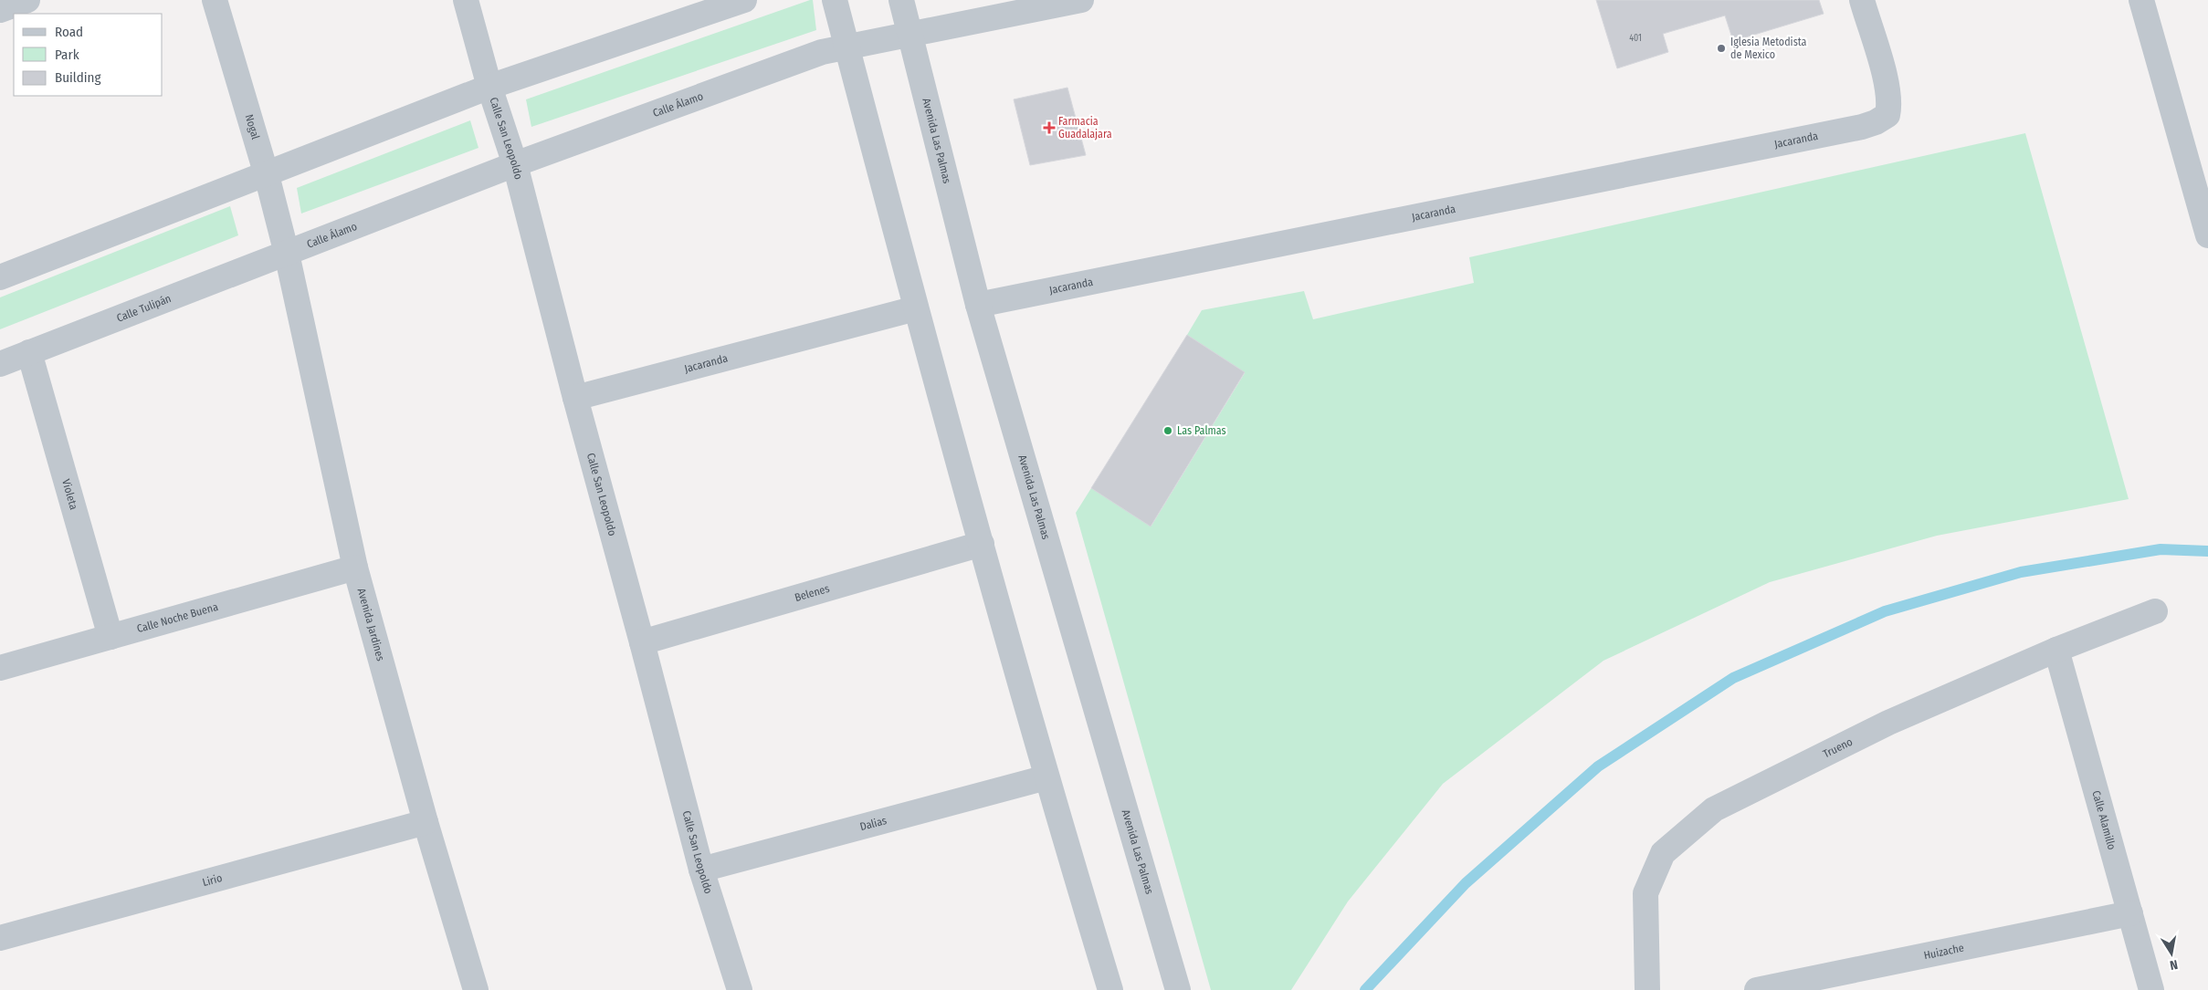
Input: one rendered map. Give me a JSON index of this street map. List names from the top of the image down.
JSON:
{
  "streets": {
    "street": [
      "Calle Álamo",
      "Nogal",
      "Calle San Leopoldo",
      "Avenida Las Palmas",
      "Jacaranda",
      "Calle Tulipán",
      "Violeta",
      "Belenes",
      "Calle Noche Buena",
      "Avenida Jardines",
      "Trueno",
      "Calle Alamillo",
      "Dalias",
      "Lirio",
      "Huizache"
    ]
  },
  "crossings": [
    ["Calle Álamo", "Nogal"],
    ["Calle Álamo", "Calle San Leopoldo"],
    ["Calle Álamo", "Avenida Las Palmas"],
    ["Calle Álamo", "Calle Tulipán"],
    ["Calle Álamo", "Avenida Jardines"],
    ["Nogal", "Calle Tulipán"],
    ["Nogal", "Avenida Jardines"],
    ["Calle San Leopoldo", "Jacaranda"],
    ["Calle San Leopoldo", "Belenes"],
    ["Calle San Leopoldo", "Dalias"],
    ["Avenida Las Palmas", "Jacaranda"],
    ["Calle Tulipán", "Violeta"],
    ["Calle Tulipán", "Avenida Jardines"],
    ["Violeta", "Calle Noche Buena"],
    ["Calle Noche Buena", "Avenida Jardines"],
    ["Avenida Jardines", "Lirio"],
    ["Trueno", "Calle Alamillo"],
    ["Calle Alamillo", "Huizache"]
  ],
  "places": {
    "other": ["Iglesia Metodista de Mexico", "Las Palmas"],
    "health": ["Farmacia Guadalajara"]
  },
  "house_numbers": ["401"],
  "legend": ["Road", "Park", "Building"],
  "north": "bottom"
}
